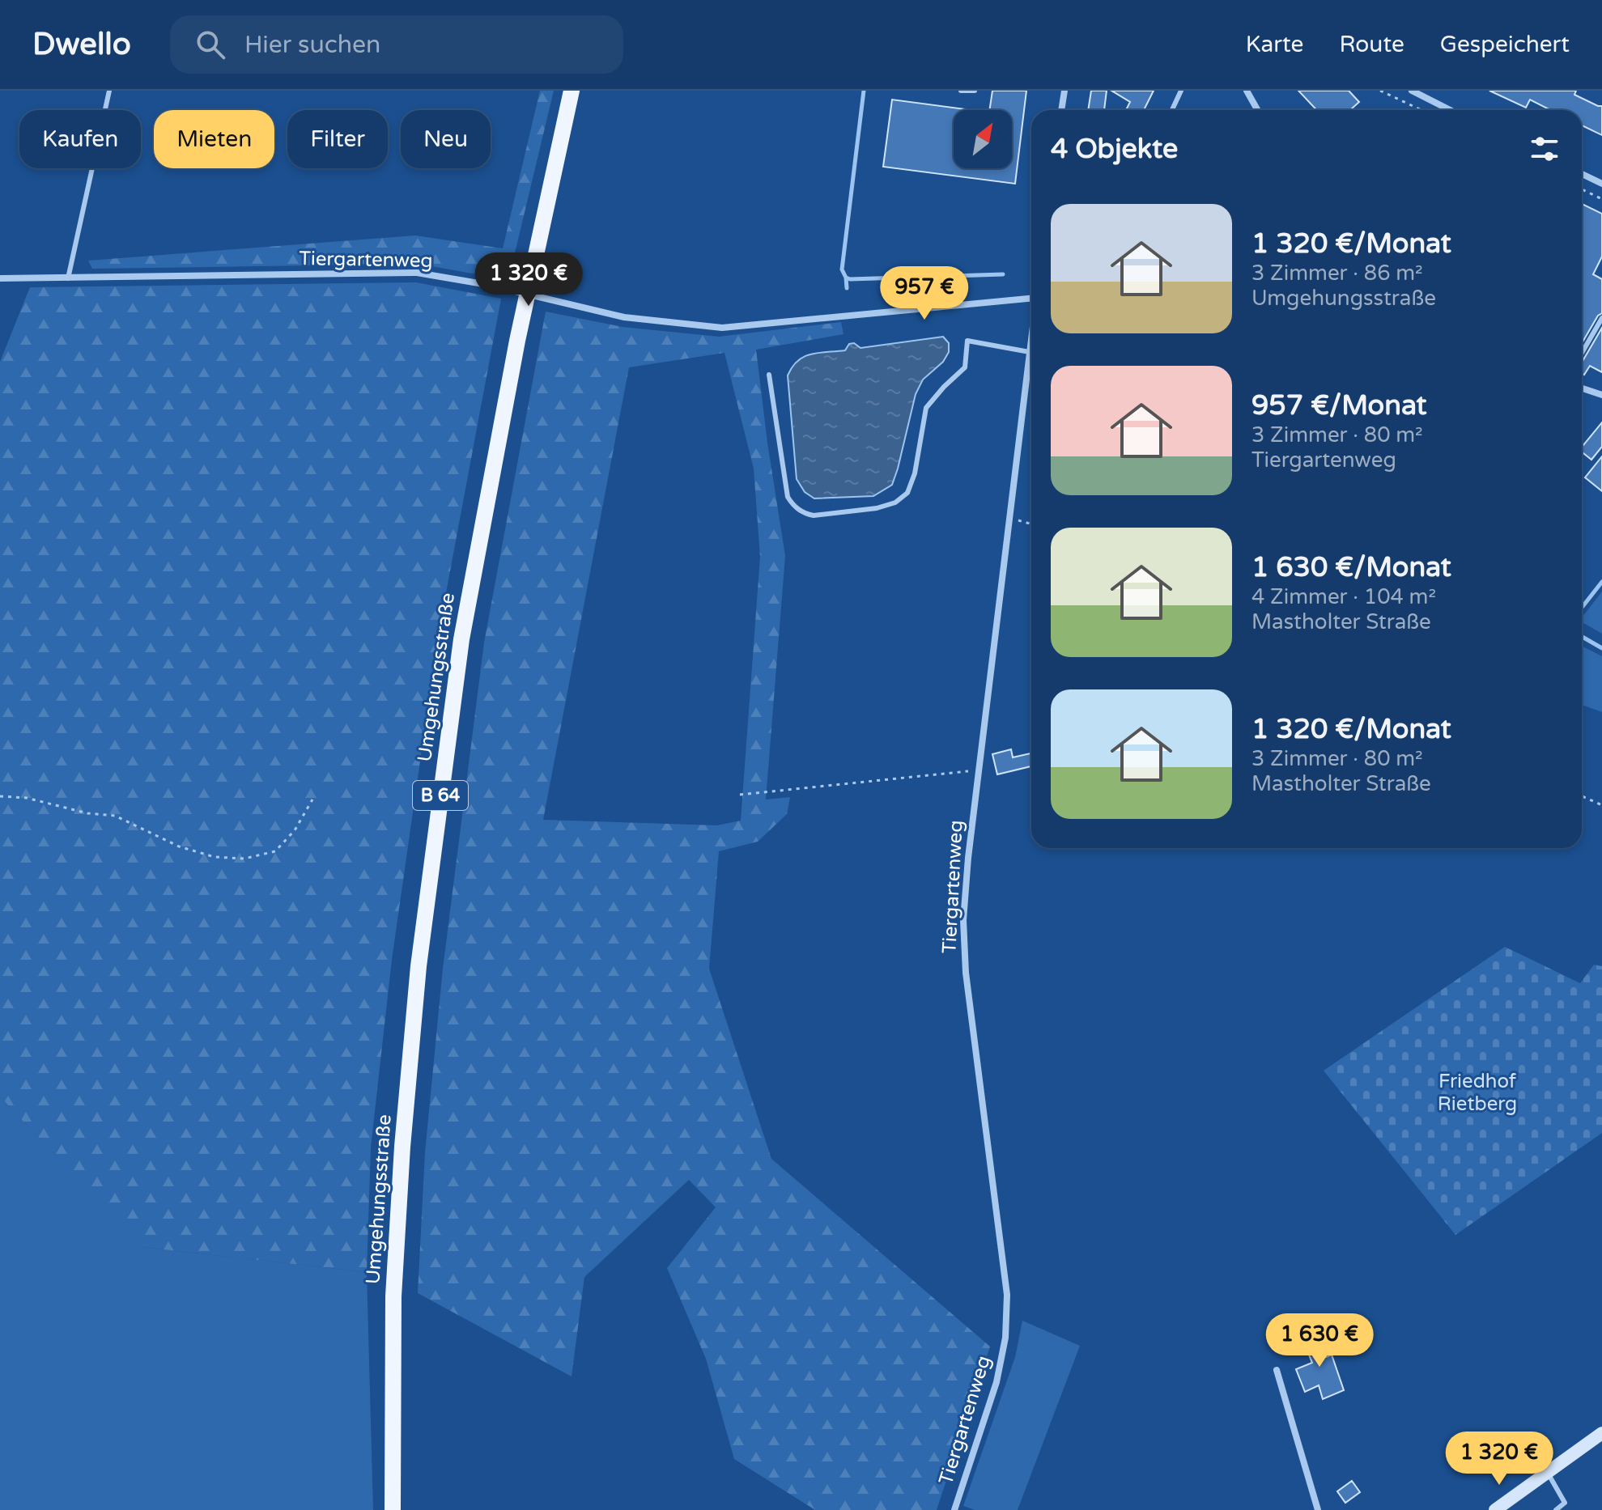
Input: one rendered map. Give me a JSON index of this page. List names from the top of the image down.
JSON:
{
  "streets": {
    "main road": ["Umgehungsstraße", "B 64"],
    "street": ["Tiergartenweg"]
  },
  "parks": ["Friedhof Rietberg"],
  "north": "top right",
  "page": {
    "header": "Dwello",
    "search": "Hier suchen",
    "nav": ["Karte", "Route", "Gespeichert"],
    "chip": [
      "Kaufen",
      "Mieten",
      "Filter",
      "Neu"
    ],
    "heading": "4 Objekte",
    "list": [
      {
        "name": "1 320 €/Monat",
        "note": "3 Zimmer · 86 m² · Umgehungsstraße"
      },
      {
        "name": "957 €/Monat",
        "note": "3 Zimmer · 80 m² · Tiergartenweg"
      },
      {
        "name": "1 630 €/Monat",
        "note": "4 Zimmer · 104 m² · Mastholter Straße"
      },
      {
        "name": "1 320 €/Monat",
        "note": "3 Zimmer · 80 m² · Mastholter Straße"
      }
    ],
    "price": [
      "1 320 €",
      "957 €",
      "1 630 €",
      "1 320 €"
    ]
  }
}
